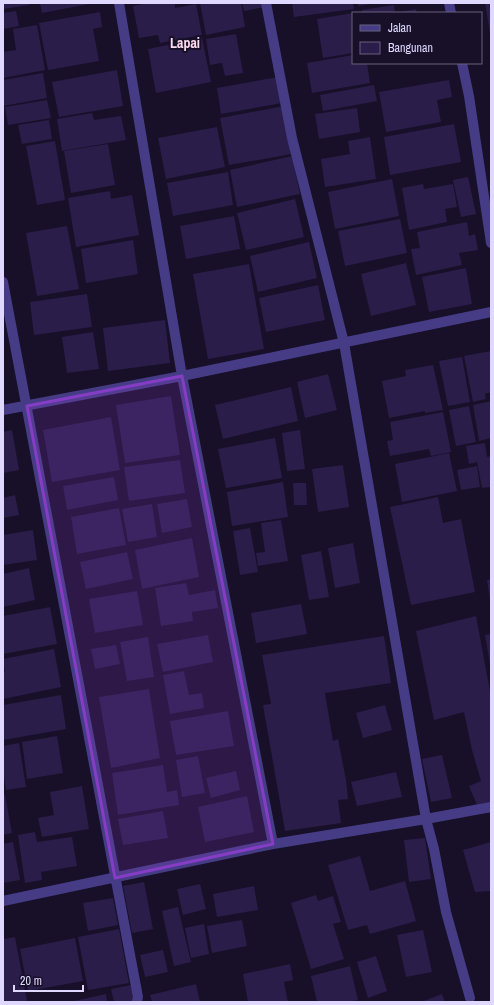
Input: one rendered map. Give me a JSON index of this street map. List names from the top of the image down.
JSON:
{
  "districts": ["Lapai"],
  "legend": ["Jalan", "Bangunan"],
  "scale_bar": "20 m"
}
